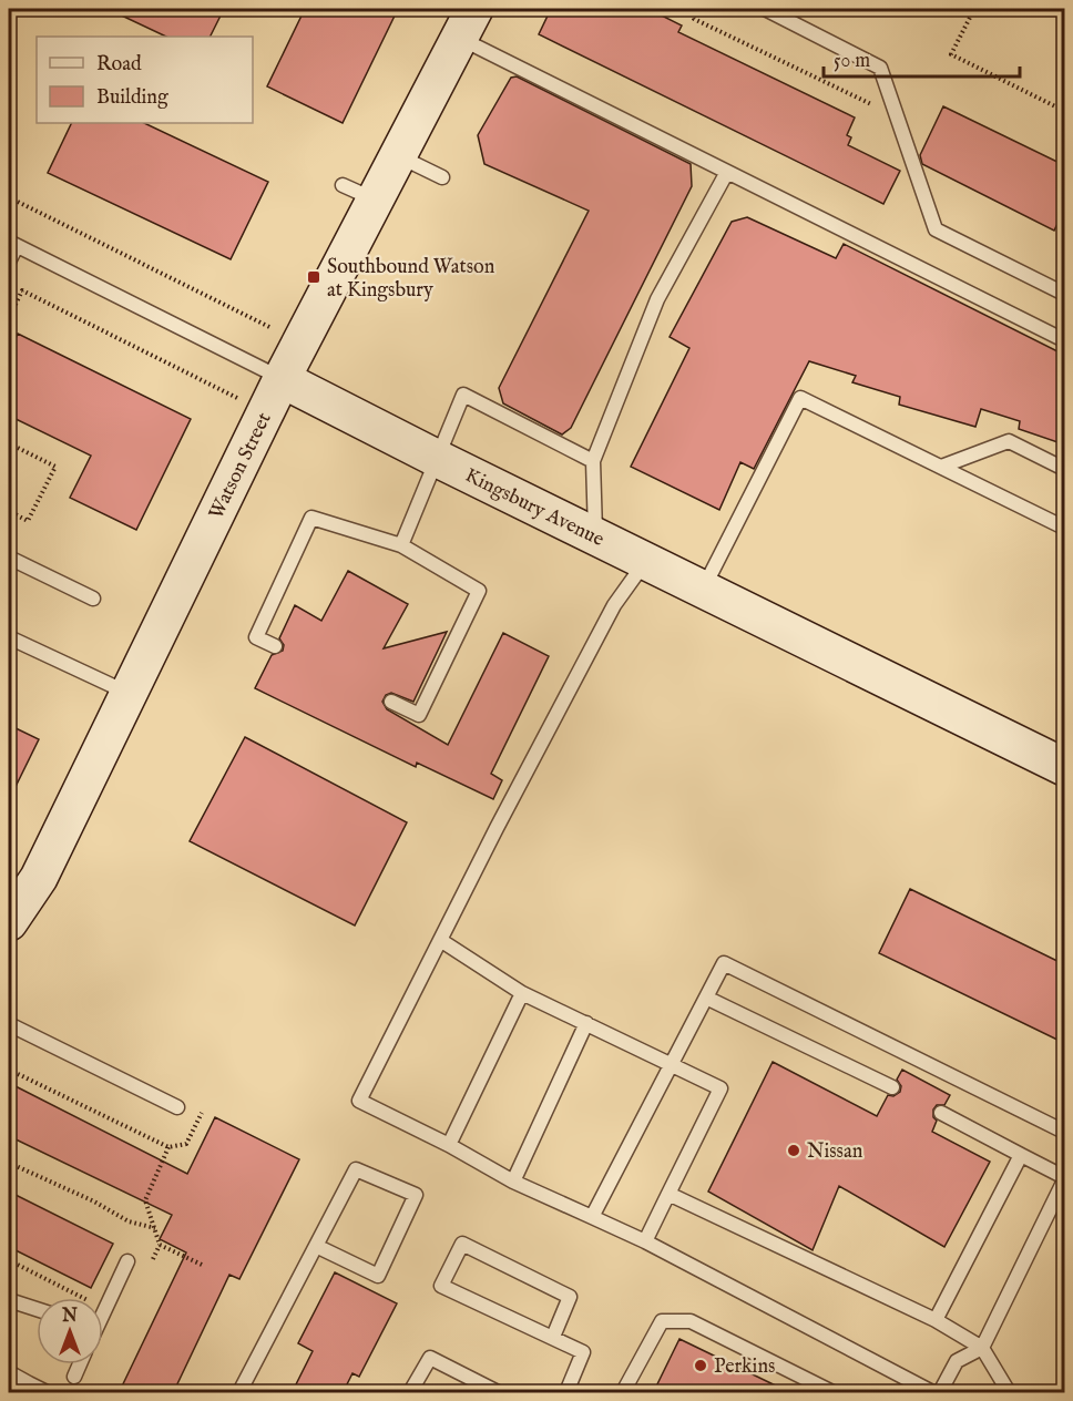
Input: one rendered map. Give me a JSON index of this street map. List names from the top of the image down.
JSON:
{
  "streets": {
    "street": ["Watson Street", "Kingsbury Avenue"]
  },
  "crossings": [
    ["Watson Street", "Kingsbury Avenue"]
  ],
  "places": {
    "transit": ["Southbound Watson at Kingsbury"],
    "other": ["Nissan", "Perkins"]
  },
  "legend": ["Road", "Building"],
  "scale_bar": "50 m",
  "north": "top"
}
